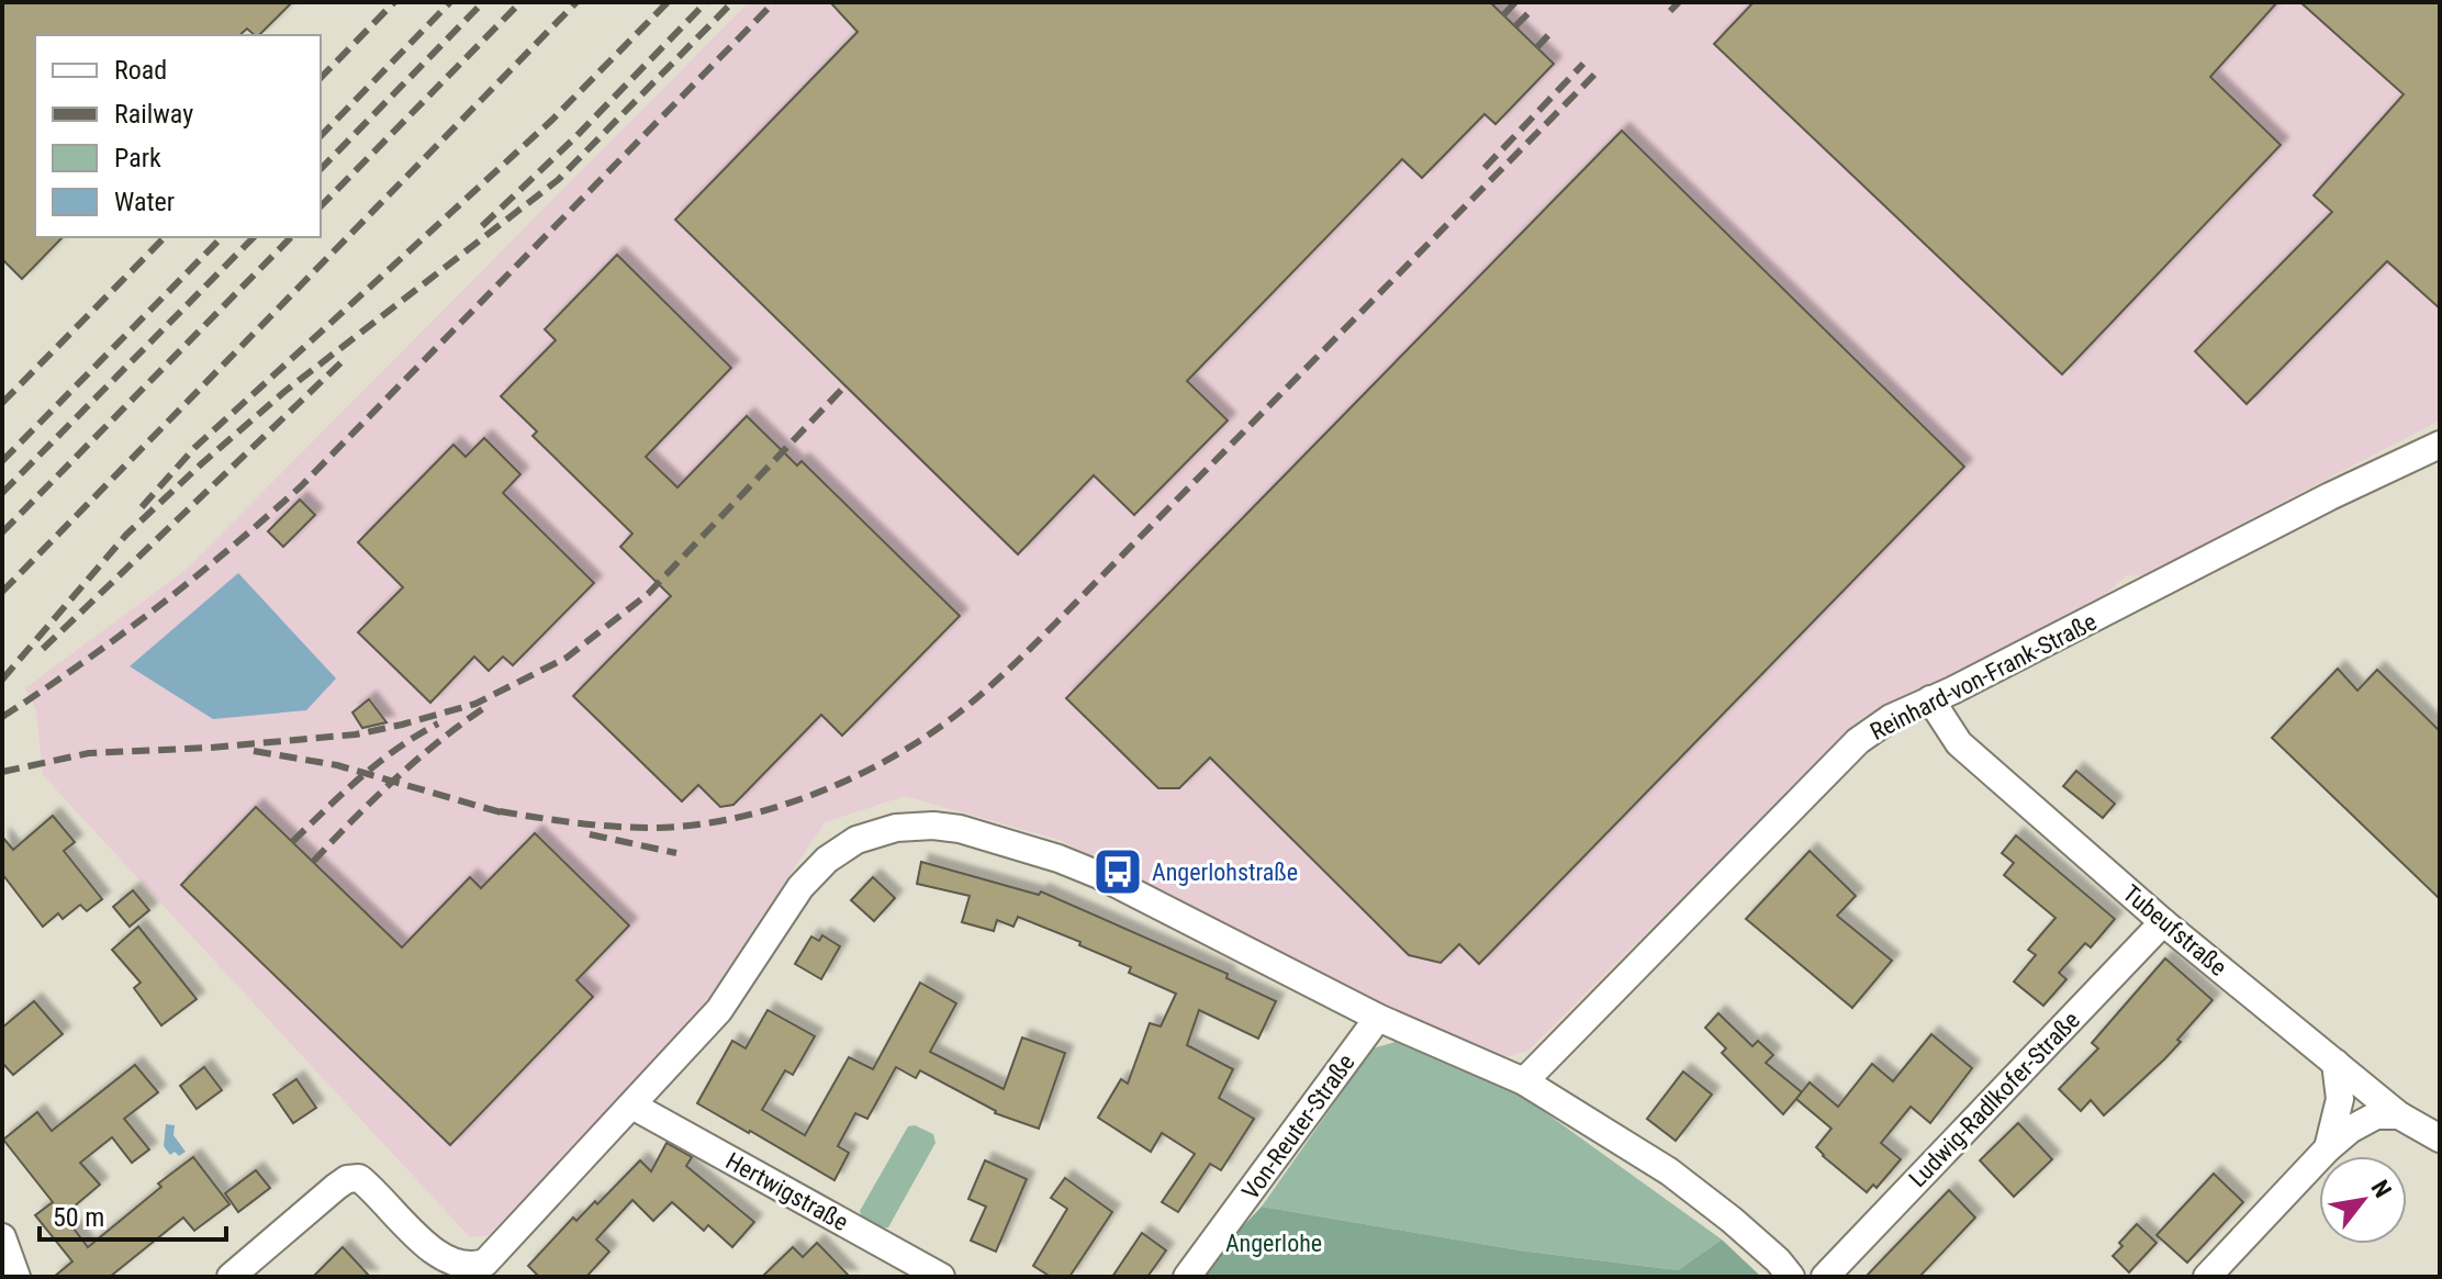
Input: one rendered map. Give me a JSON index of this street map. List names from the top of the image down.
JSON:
{
  "streets": {
    "street": [
      "Reinhard-von-Frank-Straße",
      "Tubeufstraße",
      "Ludwig-Radlkofer-Straße",
      "Von-Reuter-Straße",
      "Hertwigstraße"
    ]
  },
  "crossings": [
    ["Reinhard-von-Frank-Straße", "Tubeufstraße"],
    ["Tubeufstraße", "Ludwig-Radlkofer-Straße"]
  ],
  "parks": ["Angerlohe"],
  "places": {
    "bus stop": ["Angerlohstraße"]
  },
  "legend": [
    "Road",
    "Railway",
    "Park",
    "Water"
  ],
  "scale_bar": "50 m",
  "north": "top right"
}
